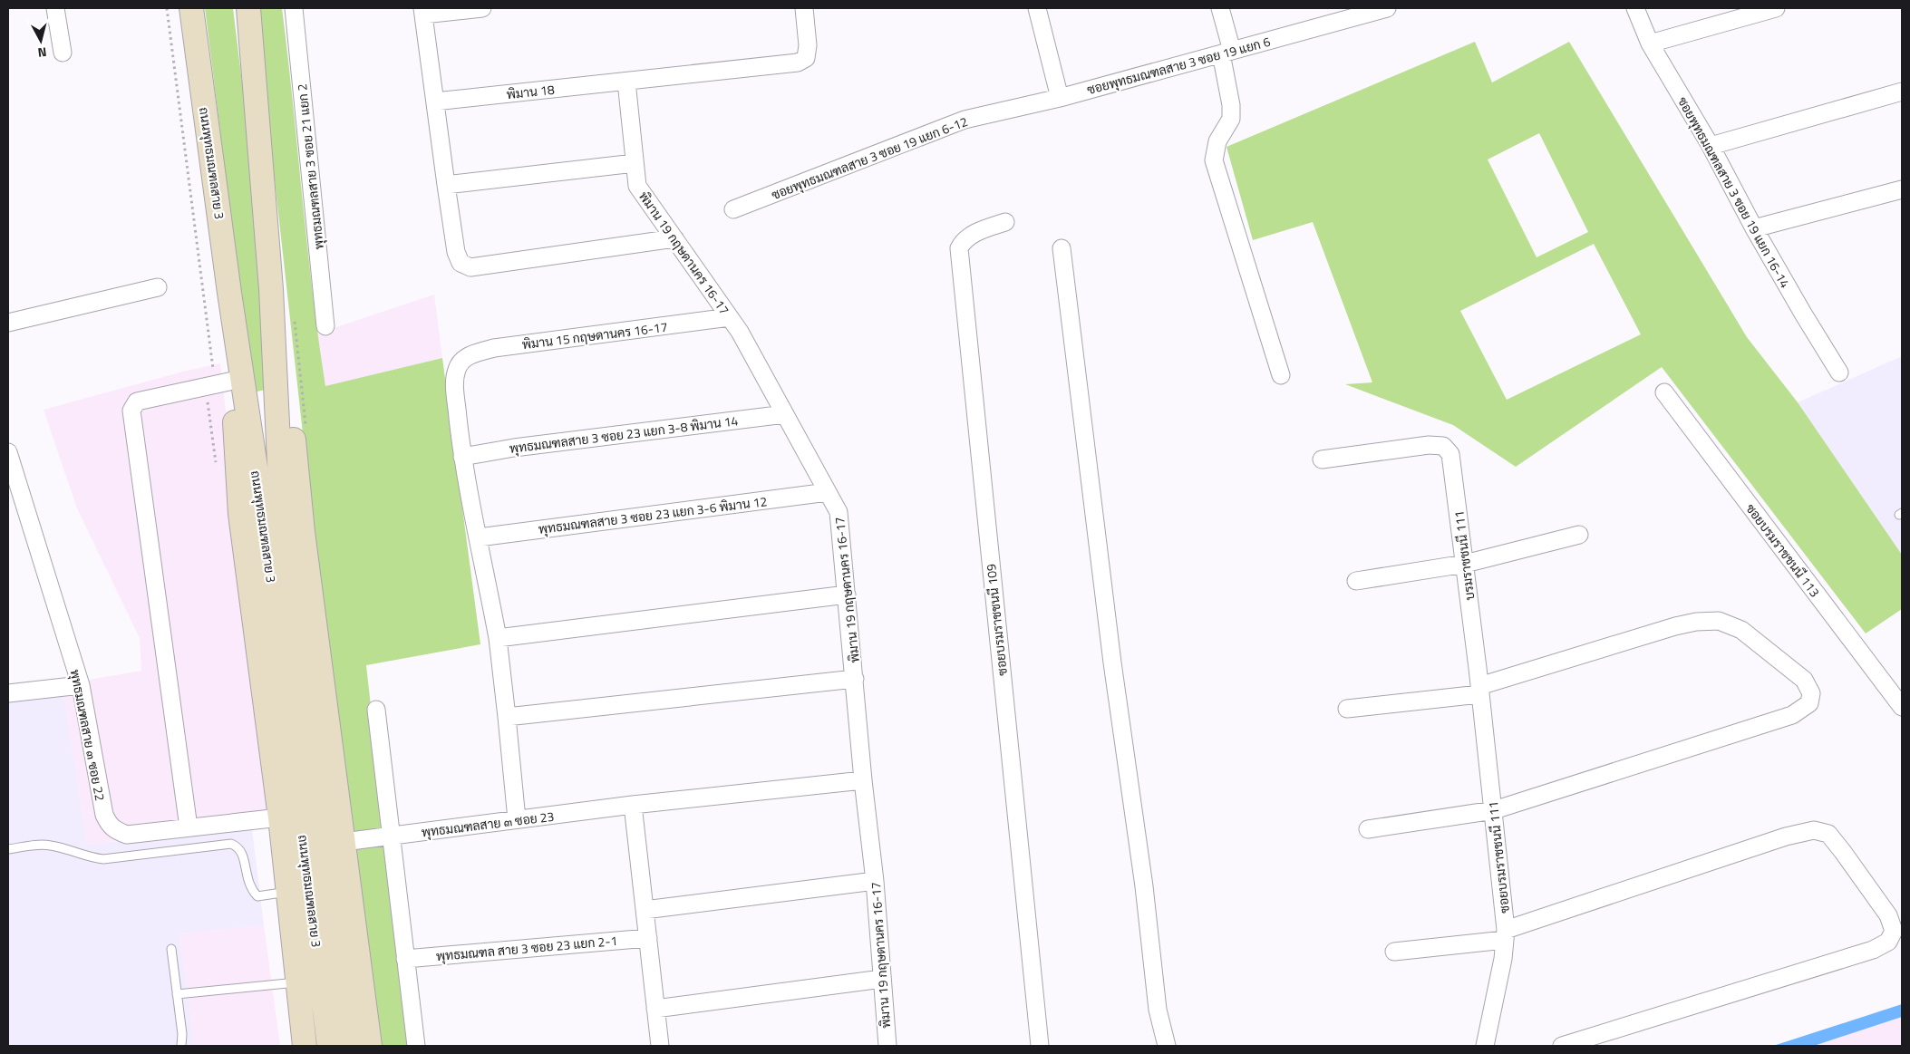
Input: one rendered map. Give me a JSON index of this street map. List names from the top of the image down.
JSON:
{
  "streets": {
    "main road": ["ถนนพุทธมณฑลสาย 3"],
    "street": [
      "ซอยพุทธมณฑลสาย 3 ซอย 19 แยก 6",
      "พิมาน 18",
      "ซอยพุทธมณฑลสาย 3 ซอย 19 แยก 6-12",
      "พุทธมณฑลสาย 3 ซอย 21 แยก 2",
      "ซอยพุทธมณฑลสาย 3 ซอย 19 แยก 16-14",
      "พิมาน 19 กฤษดานคร 16-17",
      "พิมาน 15 กฤษดานคร 16-17",
      "พุทธมณฑลสาย 3 ซอย 23 แยก 3-8 พิมาน 14",
      "พุทธมณฑลสาย 3 ซอย 23 แยก 3-6 พิมาน 12",
      "ซอยบรมราชชนนี 113",
      "บรมราชชนนี 111",
      "ซอยบรมราชชนนี 109",
      "พุทธมณฑลสาย ๓ ซอย 22",
      "พุทธมณฑลสาย ๓ ซอย 23",
      "ซอยบรมราชชนนี 111",
      "พุทธมณฑล สาย 3 ซอย 23 แยก 2-1"
    ]
  },
  "crossings": [
    ["ซอยพุทธมณฑลสาย 3 ซอย 19 แยก 6", "ซอยพุทธมณฑลสาย 3 ซอย 19 แยก 6-12"],
    ["พิมาน 18", "พิมาน 19 กฤษดานคร 16-17"],
    ["พิมาน 19 กฤษดานคร 16-17", "พิมาน 15 กฤษดานคร 16-17"],
    ["พิมาน 19 กฤษดานคร 16-17", "พุทธมณฑลสาย 3 ซอย 23 แยก 3-8 พิมาน 14"],
    ["พิมาน 19 กฤษดานคร 16-17", "พุทธมณฑลสาย 3 ซอย 23 แยก 3-6 พิมาน 12"],
    ["พิมาน 19 กฤษดานคร 16-17", "พุทธมณฑลสาย ๓ ซอย 23"],
    ["พิมาน 15 กฤษดานคร 16-17", "พุทธมณฑลสาย 3 ซอย 23 แยก 3-8 พิมาน 14"],
    ["บรมราชชนนี 111", "ซอยบรมราชชนนี 111"]
  ],
  "north": "bottom"
}
